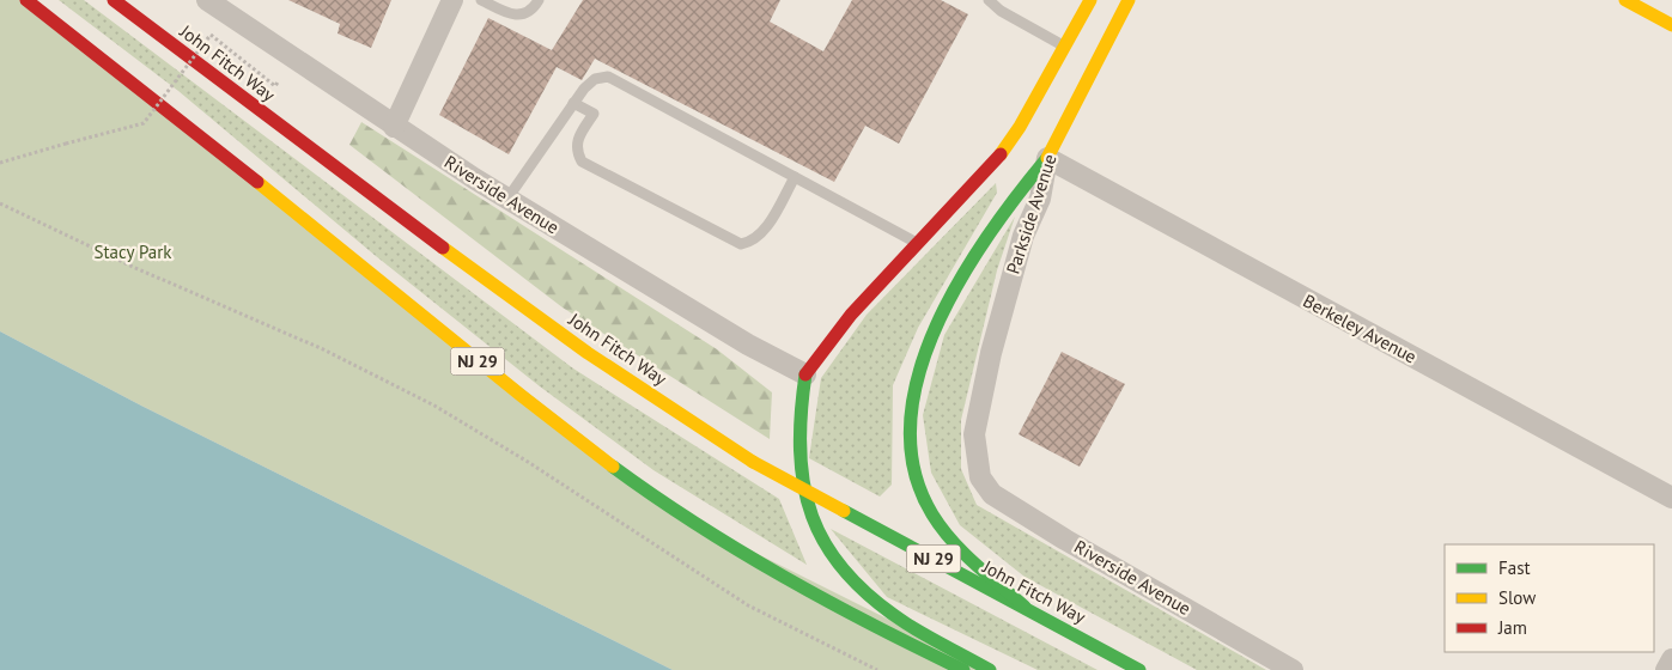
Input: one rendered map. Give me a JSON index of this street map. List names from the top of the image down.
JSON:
{
  "streets": {
    "main road": ["John Fitch Way", "Parkside Avenue", "NJ 29"],
    "street": ["Riverside Avenue", "Berkeley Avenue"]
  },
  "crossings": [
    ["Riverside Avenue", "Parkside Avenue"],
    ["Parkside Avenue", "Berkeley Avenue"]
  ],
  "parks": ["Stacy Park"],
  "legend": ["Fast", "Slow", "Jam"]
}
